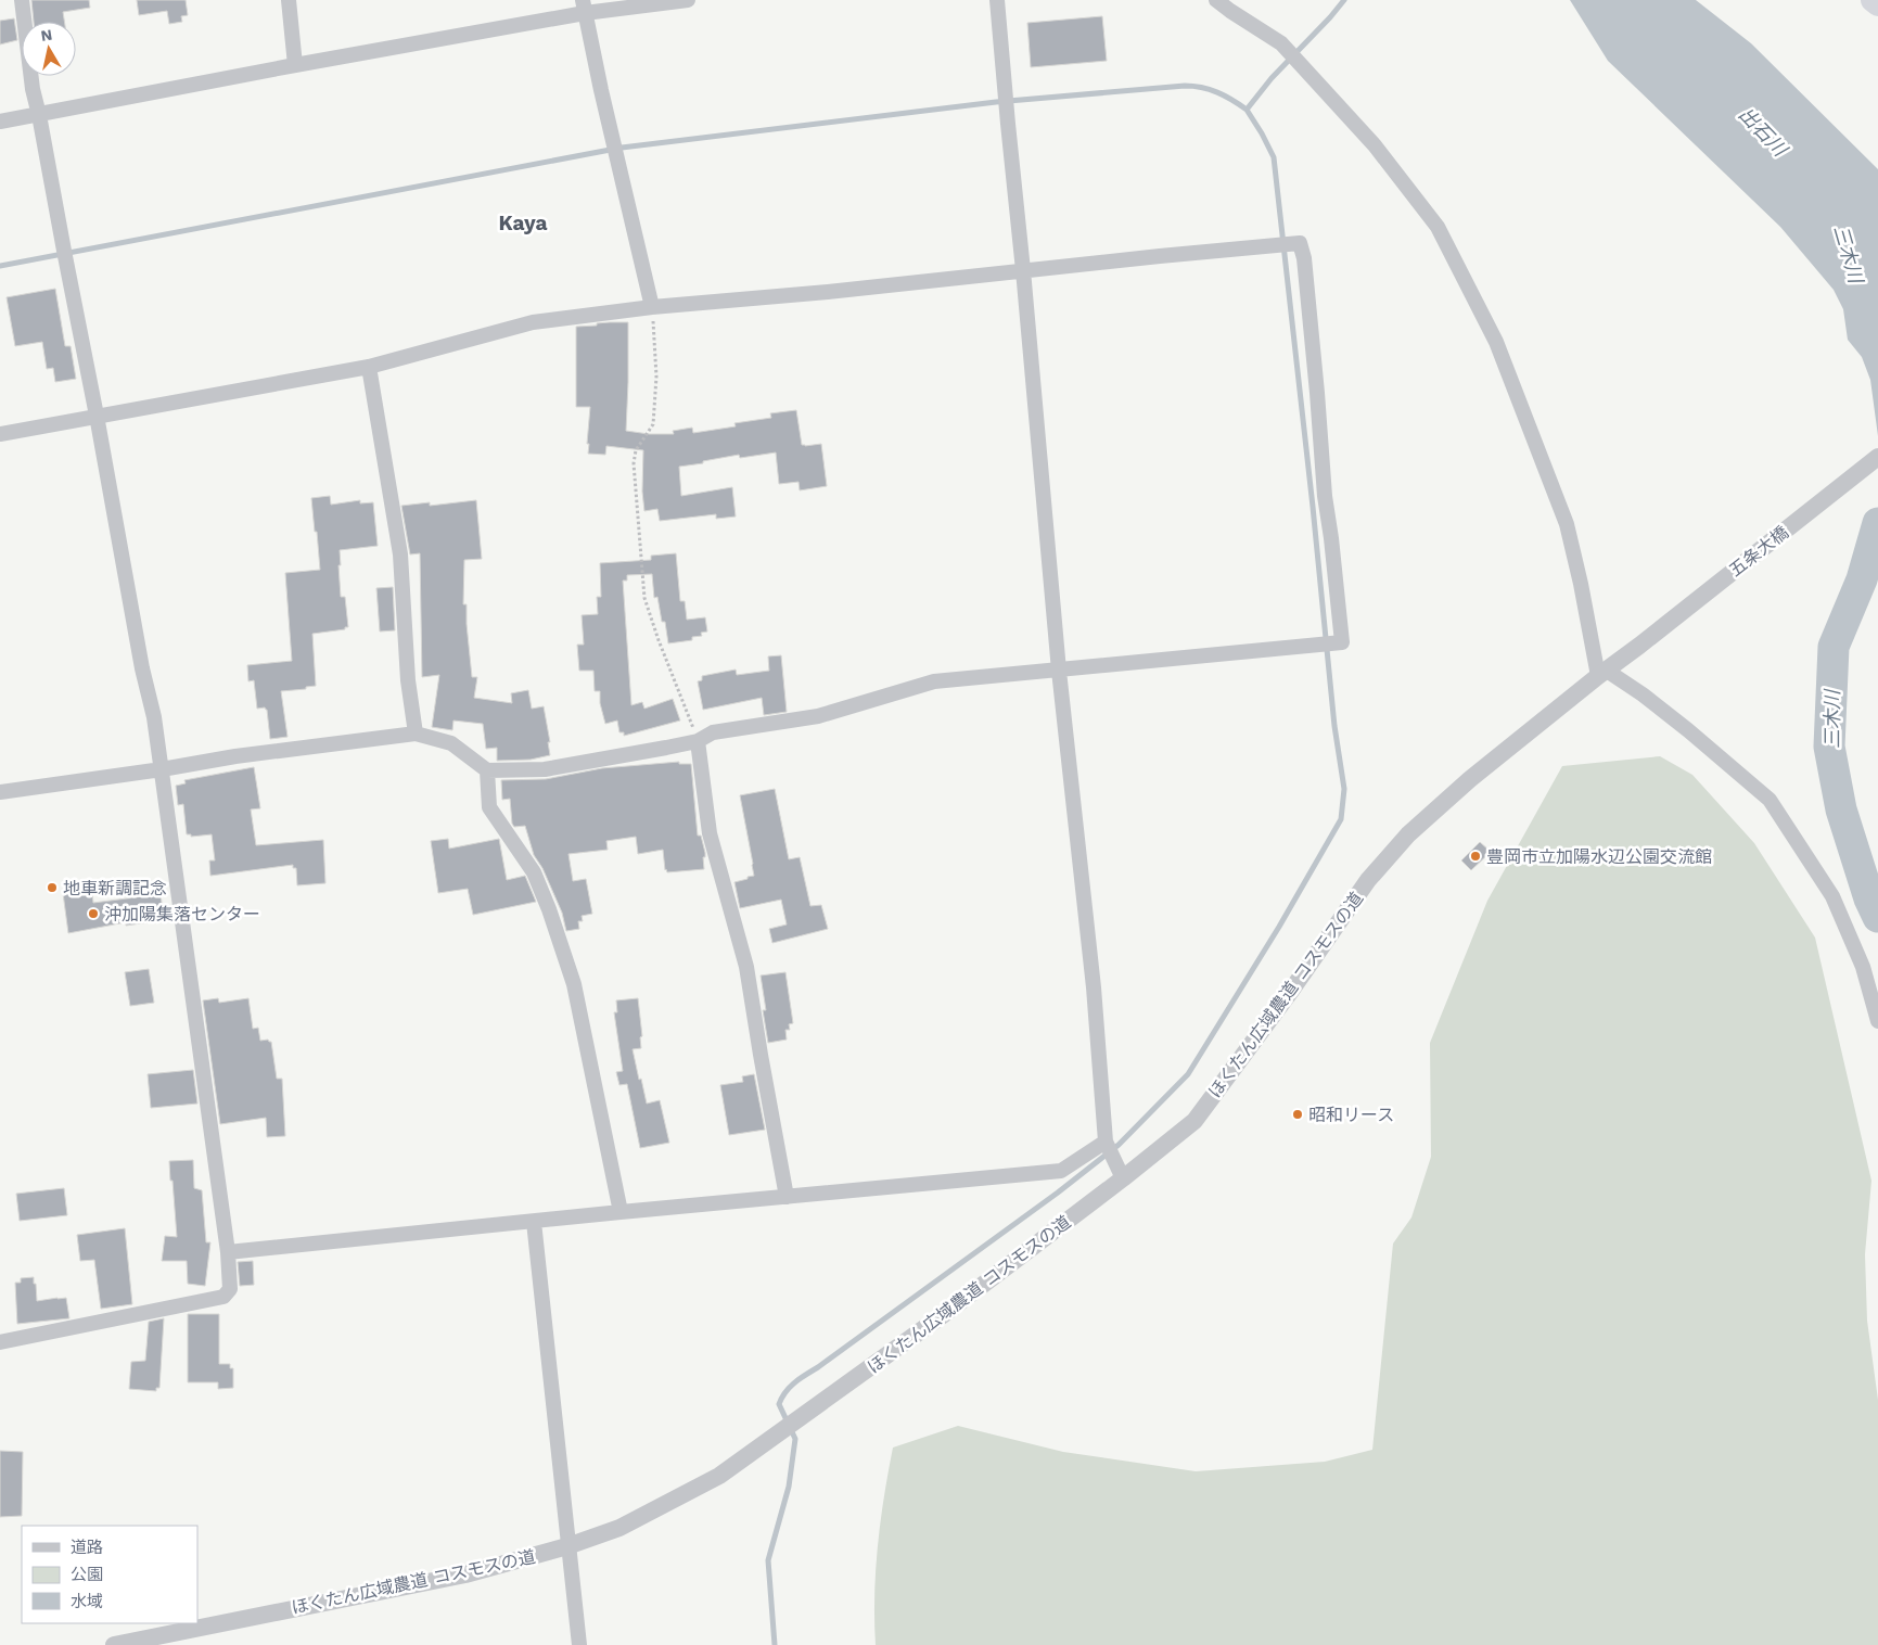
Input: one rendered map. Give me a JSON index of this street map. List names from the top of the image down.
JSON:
{
  "streets": {
    "street": ["五条大橋", "ほくたん広域農道 コスモスの道"]
  },
  "crossings": [
    ["五条大橋", "ほくたん広域農道 コスモスの道"]
  ],
  "districts": ["Kaya"],
  "water": ["出石川", "三木川"],
  "places": [
    "豊岡市立加陽水辺公園交流館",
    "地車新調記念",
    "沖加陽集落センター",
    "昭和リース"
  ],
  "legend": ["道路", "公園", "水域"],
  "north": "top"
}
